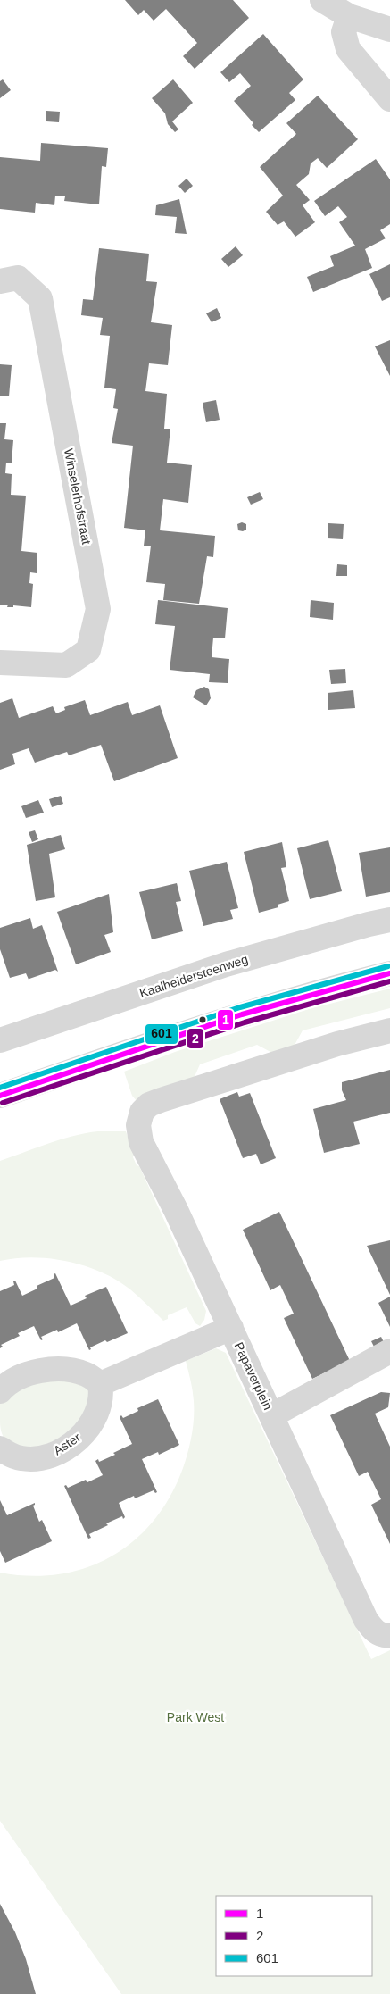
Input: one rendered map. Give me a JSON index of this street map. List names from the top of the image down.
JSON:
{
  "streets": {
    "street": [
      "Winselerhofstraat",
      "Kaalheidersteenweg",
      "Papaverplein",
      "Aster"
    ]
  },
  "parks": ["Park West"],
  "lines": ["transit line 601", "transit line 1", "transit line 2"],
  "legend": ["1", "2", "601"]
}
